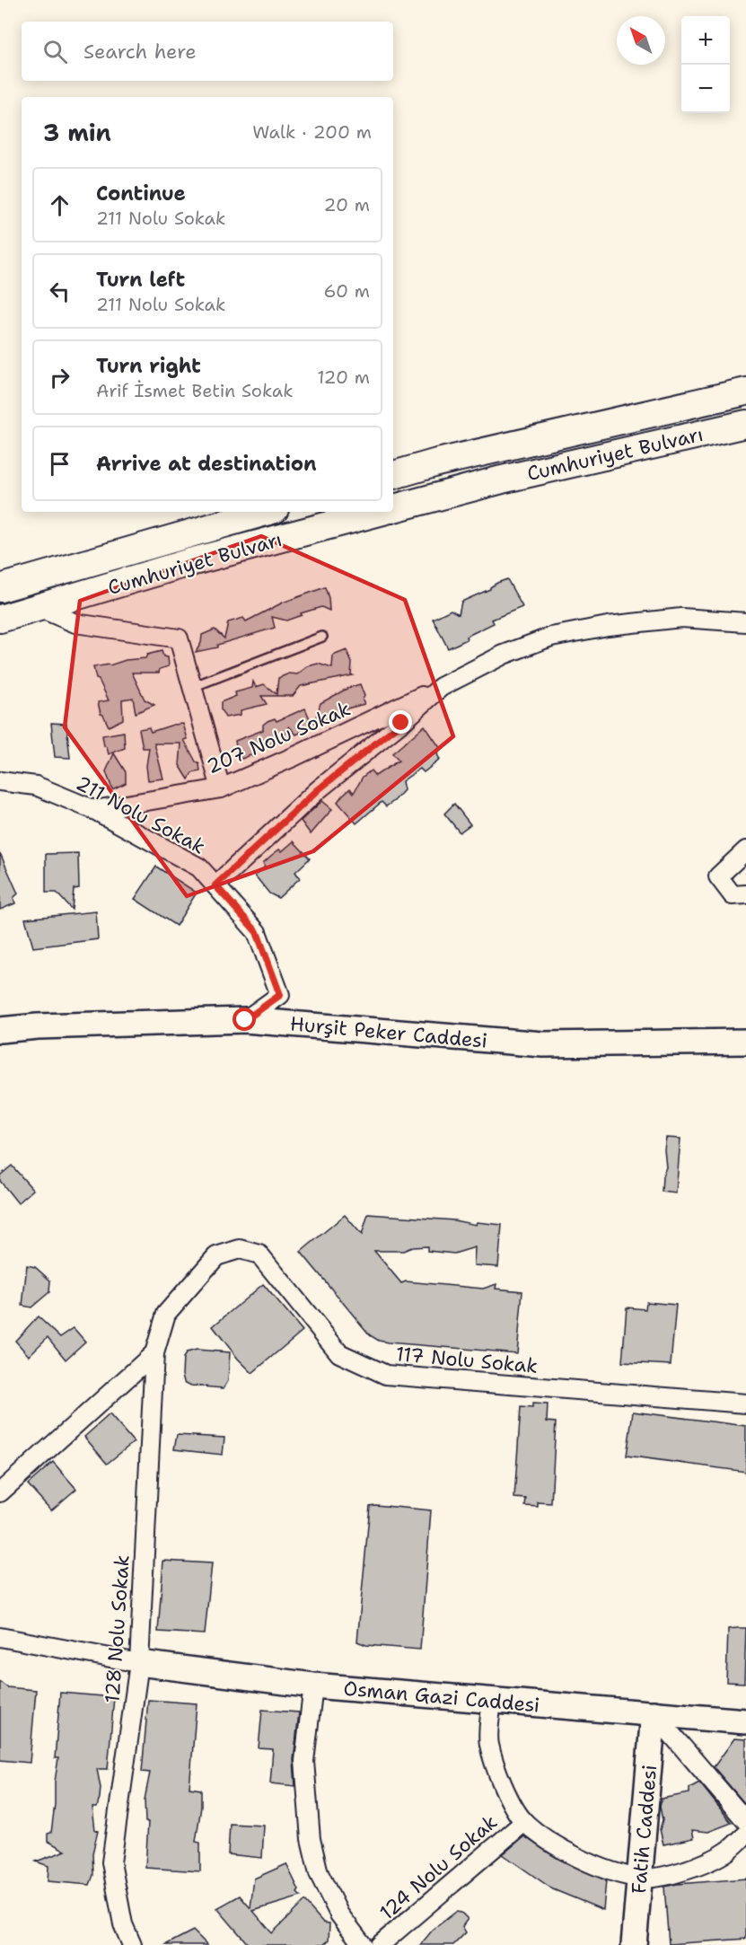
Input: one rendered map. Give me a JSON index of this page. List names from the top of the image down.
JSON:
{
  "streets": {
    "main road": ["Cumhuriyet Bulvarı"],
    "street": [
      "207 Nolu Sokak",
      "211 Nolu Sokak",
      "Hurşit Peker Caddesi",
      "117 Nolu Sokak",
      "128 Nolu Sokak",
      "Osman Gazi Caddesi",
      "Fatih Caddesi",
      "124 Nolu Sokak"
    ]
  },
  "crossings": [
    ["207 Nolu Sokak", "211 Nolu Sokak"],
    ["211 Nolu Sokak", "Hurşit Peker Caddesi"],
    ["117 Nolu Sokak", "128 Nolu Sokak"],
    ["128 Nolu Sokak", "Osman Gazi Caddesi"],
    ["Osman Gazi Caddesi", "Fatih Caddesi"]
  ],
  "north": "top left",
  "page": {
    "map_buttons": ["+", "−"],
    "search": "Search here",
    "heading": ["3 min", "Walk · 200 m"],
    "list": [
      ["Continue", "211 Nolu Sokak", "20 m"],
      ["Turn left", "211 Nolu Sokak", "60 m"],
      ["Turn right", "Arif İsmet Betin Sokak", "120 m"],
      "Arrive at destination"
    ]
  }
}
